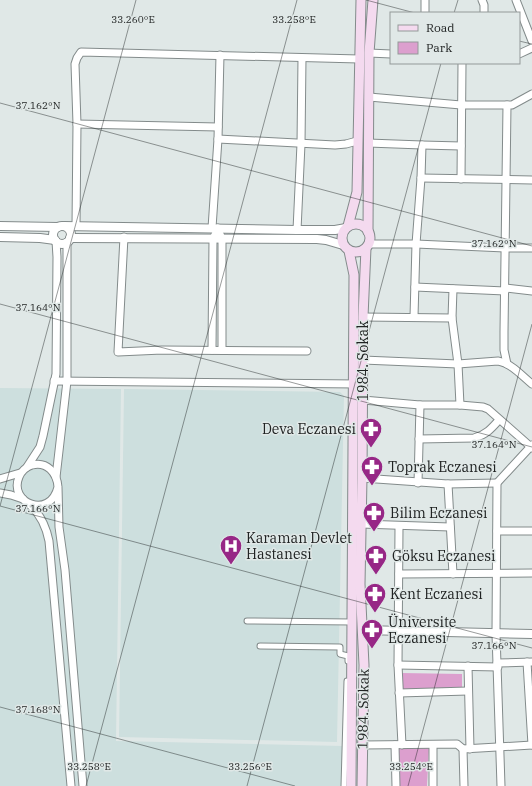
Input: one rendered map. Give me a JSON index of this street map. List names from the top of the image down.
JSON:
{
  "streets": {
    "main road": ["1984. Sokak"]
  },
  "places": {
    "pharmacy": [
      "Deva Eczanesi",
      "Toprak Eczanesi",
      "Bilim Eczanesi",
      "Göksu Eczanesi",
      "Kent Eczanesi",
      "Üniversite Eczanesi"
    ],
    "hospital": ["Karaman Devlet Hastanesi"]
  },
  "legend": ["Road", "Park"],
  "coordinates": [
    "33.258°E",
    "33.260°E",
    "37.162°N",
    "37.164°N",
    "37.166°N",
    "37.168°N",
    "33.256°E",
    "33.254°E"
  ]
}
